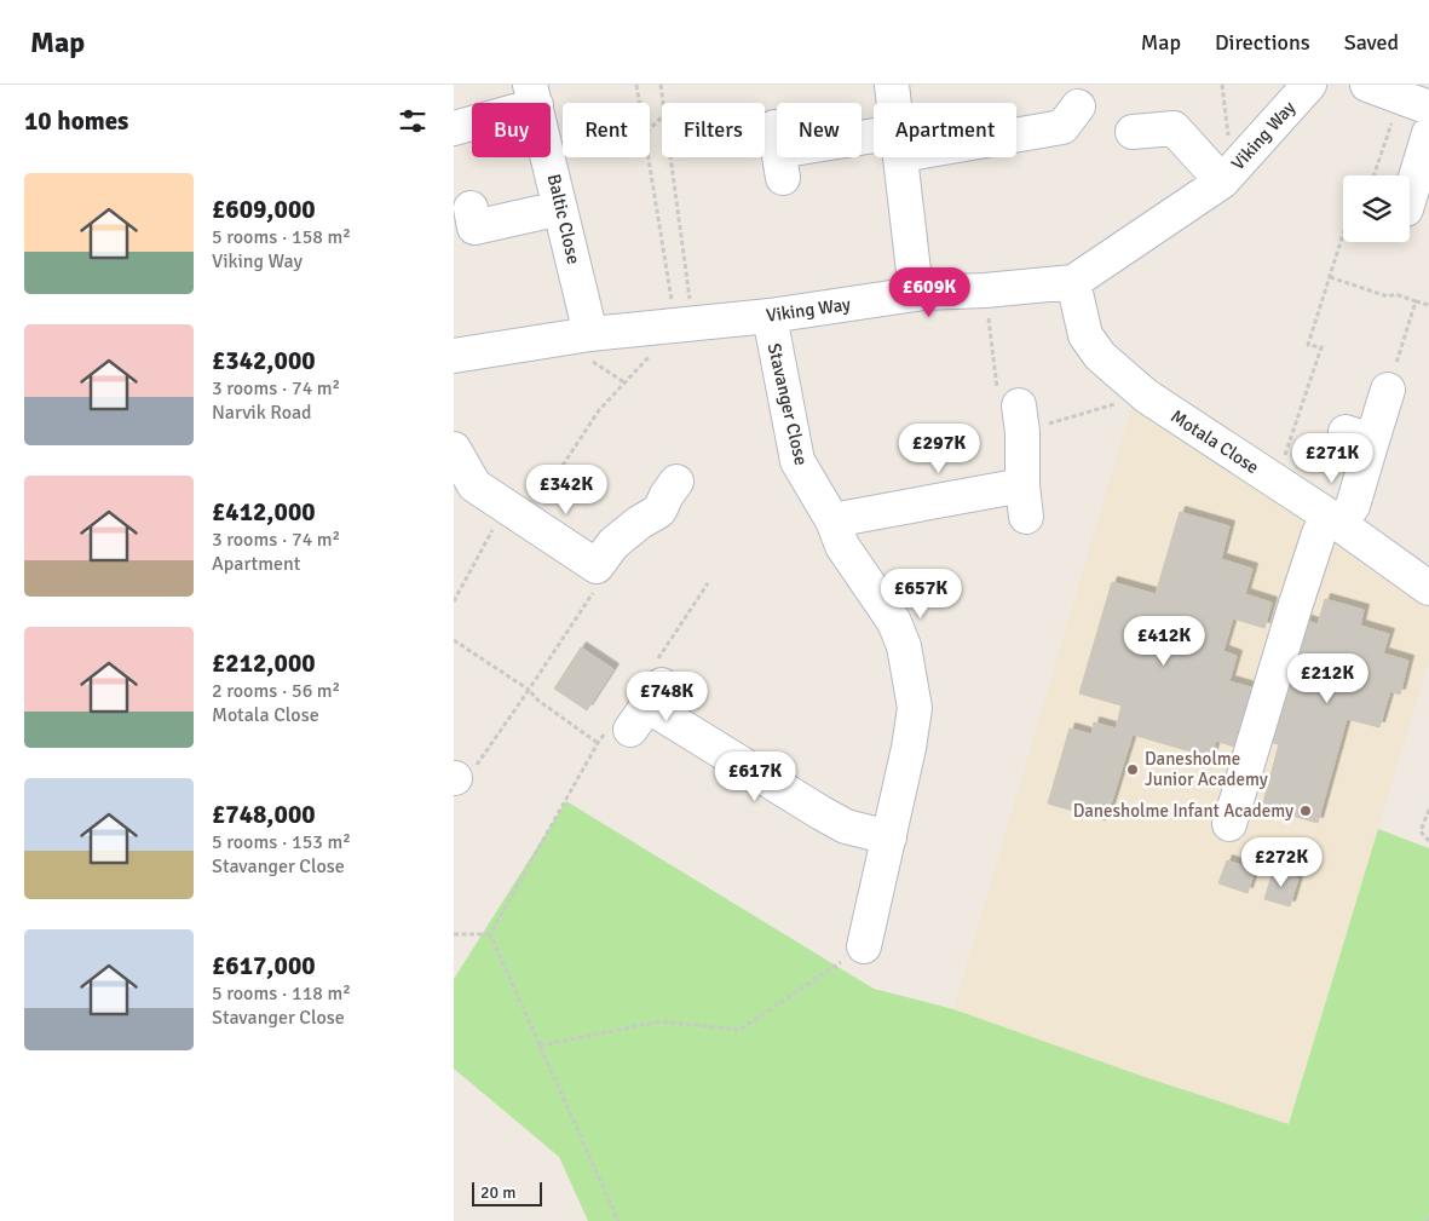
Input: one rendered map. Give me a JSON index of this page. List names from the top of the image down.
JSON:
{
  "streets": {
    "street": [
      "Viking Way",
      "Baltic Close",
      "Stavanger Close",
      "Motala Close"
    ]
  },
  "crossings": [
    ["Viking Way", "Baltic Close"],
    ["Viking Way", "Stavanger Close"],
    ["Viking Way", "Motala Close"]
  ],
  "places": ["Danesholme Junior Academy", "Danesholme Infant Academy"],
  "scale_bar": "20 m",
  "page": {
    "header": "Map",
    "nav": ["Map", "Directions", "Saved"],
    "heading": "10 homes",
    "chip": [
      "Buy",
      "Rent",
      "Filters",
      "New",
      "Apartment"
    ],
    "list": [
      {
        "name": "£609,000",
        "note": "5 rooms · 158 m² · Viking Way"
      },
      {
        "name": "£342,000",
        "note": "3 rooms · 74 m² · Narvik Road"
      },
      {
        "name": "£412,000",
        "note": "3 rooms · 74 m² · Apartment"
      },
      {
        "name": "£212,000",
        "note": "2 rooms · 56 m² · Motala Close"
      },
      {
        "name": "£748,000",
        "note": "5 rooms · 153 m² · Stavanger Close"
      },
      {
        "name": "£617,000",
        "note": "5 rooms · 118 m² · Stavanger Close"
      }
    ],
    "price": [
      "£609K",
      "£297K",
      "£271K",
      "£342K",
      "£657K",
      "£412K",
      "£212K",
      "£748K",
      "£617K",
      "£272K"
    ],
    "scale": "20 m"
  }
}
